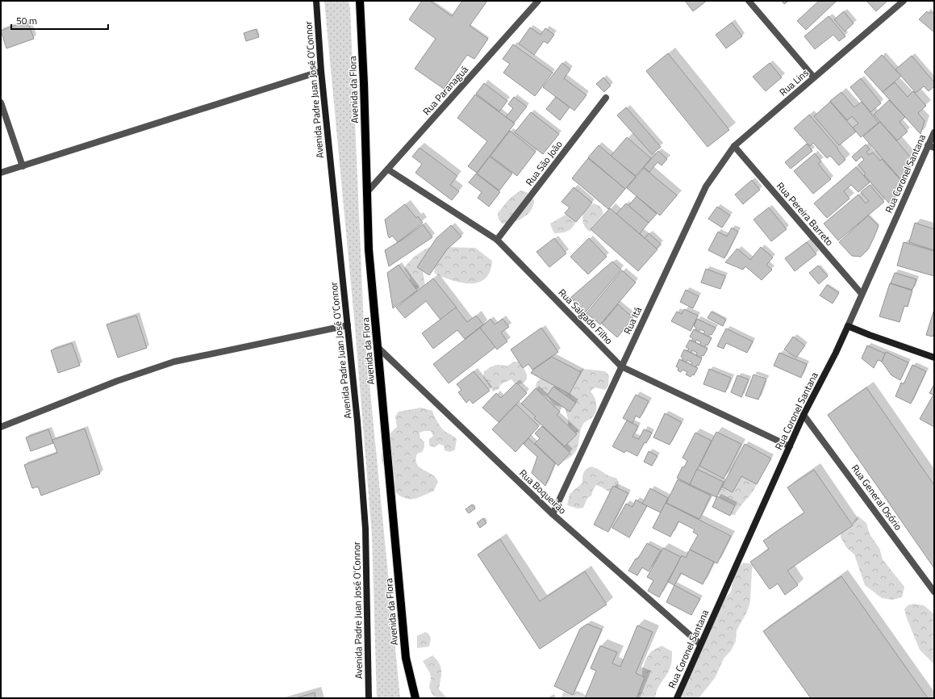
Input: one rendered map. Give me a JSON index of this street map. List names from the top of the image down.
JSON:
{
  "streets": {
    "main road": ["Avenida da Flora"],
    "street": [
      "Rua Lins",
      "Avenida Padre Juan José O'Connor",
      "Rua Paranaguá",
      "Rua São João",
      "Rua Coronel Santana",
      "Rua Pereira Barreto",
      "Rua Salgado Filho",
      "Rua Itá",
      "Rua Boqueirão",
      "Rua General Osório"
    ]
  },
  "crossings": [
    ["Rua Lins", "Rua Pereira Barreto"],
    ["Rua Lins", "Rua Itá"],
    ["Avenida da Flora", "Rua Paranaguá"],
    ["Avenida da Flora", "Rua Boqueirão"],
    ["Rua Paranaguá", "Rua Salgado Filho"],
    ["Rua São João", "Rua Salgado Filho"],
    ["Rua Coronel Santana", "Rua Pereira Barreto"],
    ["Rua Coronel Santana", "Rua Salgado Filho"],
    ["Rua Coronel Santana", "Rua Boqueirão"],
    ["Rua Coronel Santana", "Rua General Osório"],
    ["Rua Salgado Filho", "Rua Itá"],
    ["Rua Itá", "Rua Boqueirão"]
  ],
  "scale_bar": "50 m"
}
